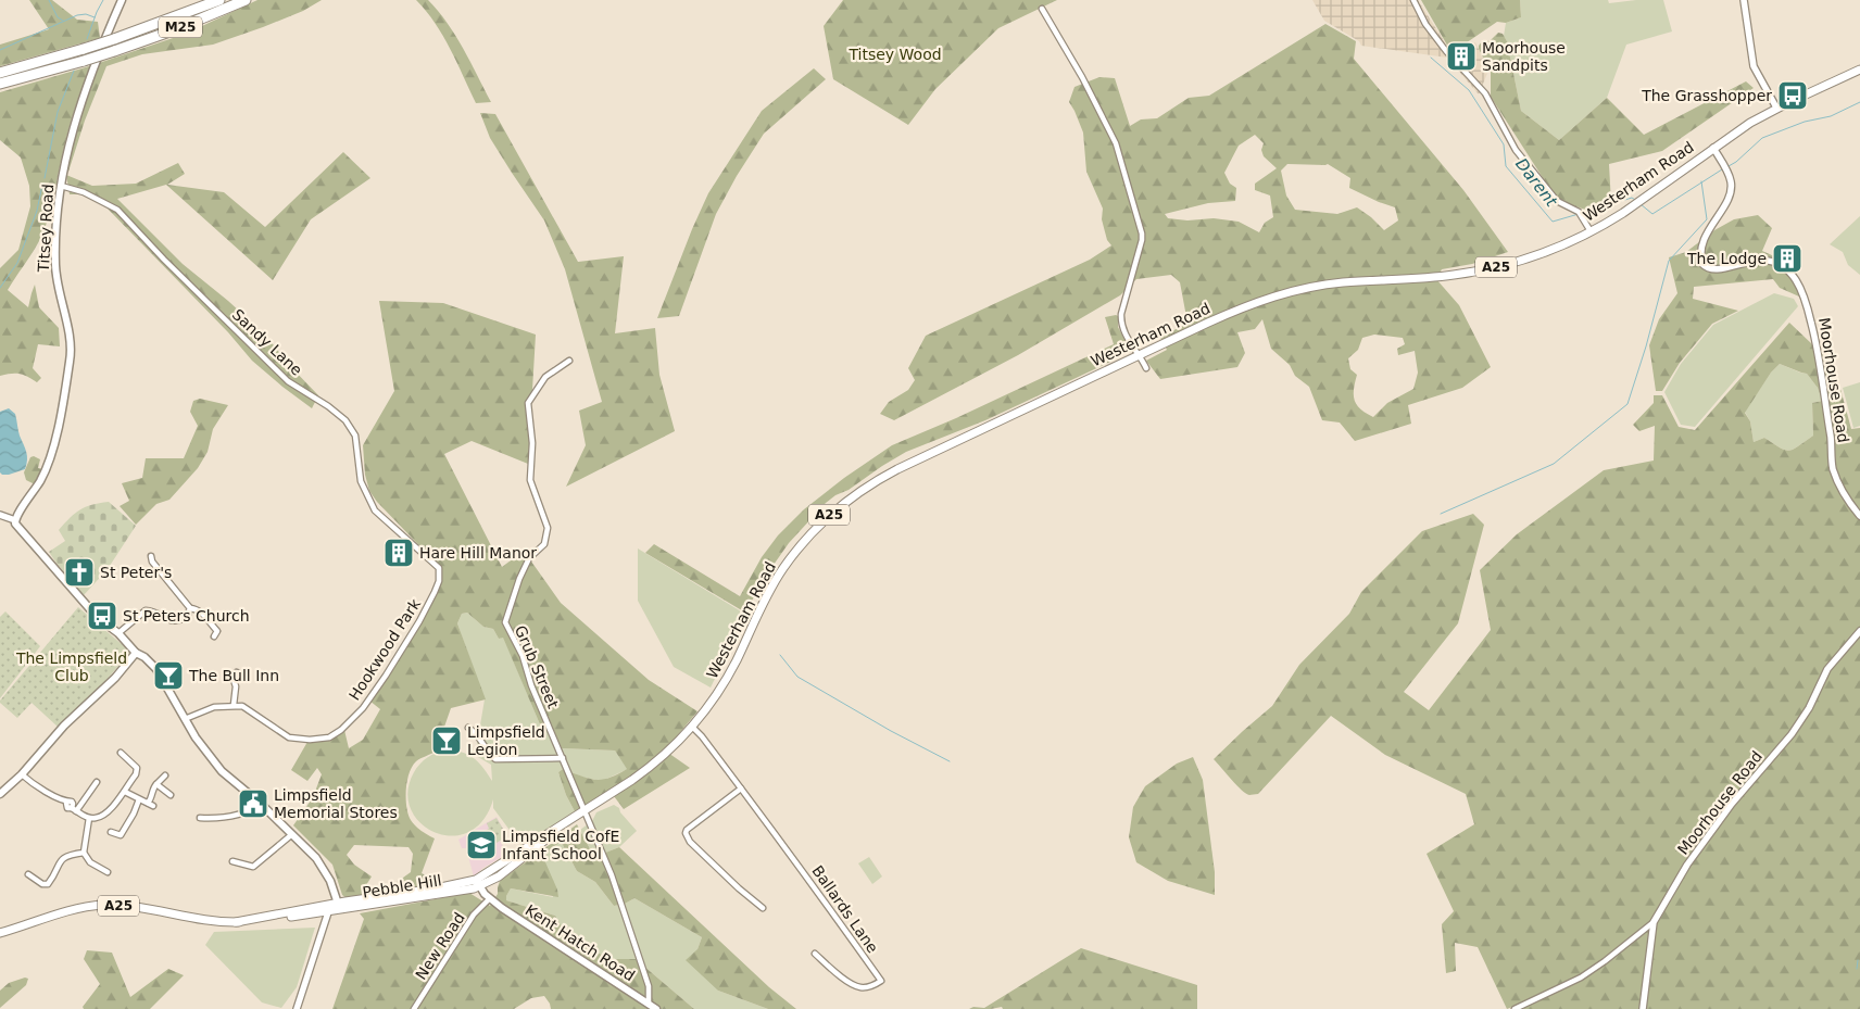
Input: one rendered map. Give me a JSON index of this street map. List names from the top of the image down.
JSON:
{
  "streets": {
    "highway": ["M25"],
    "main road": [
      "Westerham Road",
      "Titsey Road",
      "A25",
      "Pebble Hill",
      "Kent Hatch Road"
    ],
    "street": [
      "Sandy Lane",
      "Moorhouse Road",
      "Hookwood Park",
      "Grub Street",
      "Ballards Lane",
      "New Road"
    ]
  },
  "crossings": [
    ["Westerham Road", "Moorhouse Road"],
    ["Westerham Road", "Grub Street"],
    ["Westerham Road", "Pebble Hill"],
    ["Westerham Road", "Ballards Lane"],
    ["Titsey Road", "Sandy Lane"],
    ["A25", "Pebble Hill"],
    ["Sandy Lane", "Hookwood Park"],
    ["Grub Street", "Kent Hatch Road"],
    ["Kent Hatch Road", "New Road"]
  ],
  "water": ["Darent"],
  "parks": ["Titsey Wood", "The Limpsfield Club"],
  "places": {
    "building": ["Moorhouse Sandpits", "The Lodge", "Hare Hill Manor"],
    "bus stop": ["The Grasshopper", "St Peters Church"],
    "church": ["St Peter's"],
    "bar": ["The Bull Inn", "Limpsfield Legion"],
    "public building": ["Limpsfield Memorial Stores"],
    "school or university": ["Limpsfield CofE Infant School"]
  }
}
